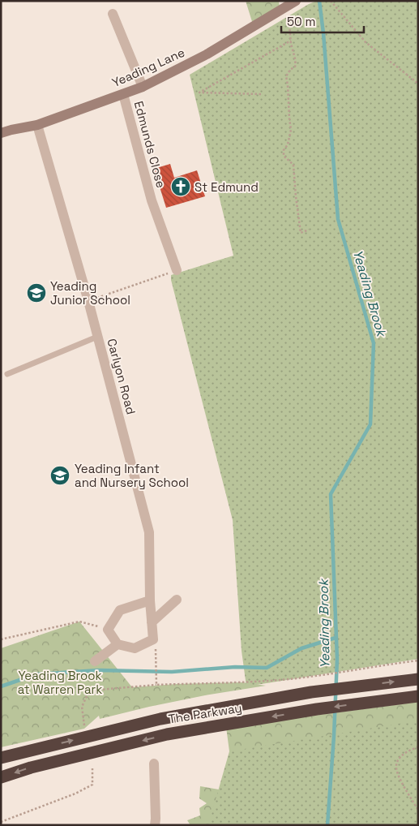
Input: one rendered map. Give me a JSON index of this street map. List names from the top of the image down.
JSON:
{
  "streets": {
    "highway": ["The Parkway"],
    "street": ["Yeading Lane", "Edmunds Close", "Carlyon Road"]
  },
  "crossings": [
    ["Yeading Lane", "Edmunds Close"],
    ["Yeading Lane", "Carlyon Road"]
  ],
  "water": ["Yeading Brook"],
  "parks": ["Yeading Brook at Warren Park"],
  "places": {
    "church": ["St Edmund"],
    "school or university": ["Yeading Junior School", "Yeading Infant and Nursery School"]
  },
  "scale_bar": "50 m"
}
